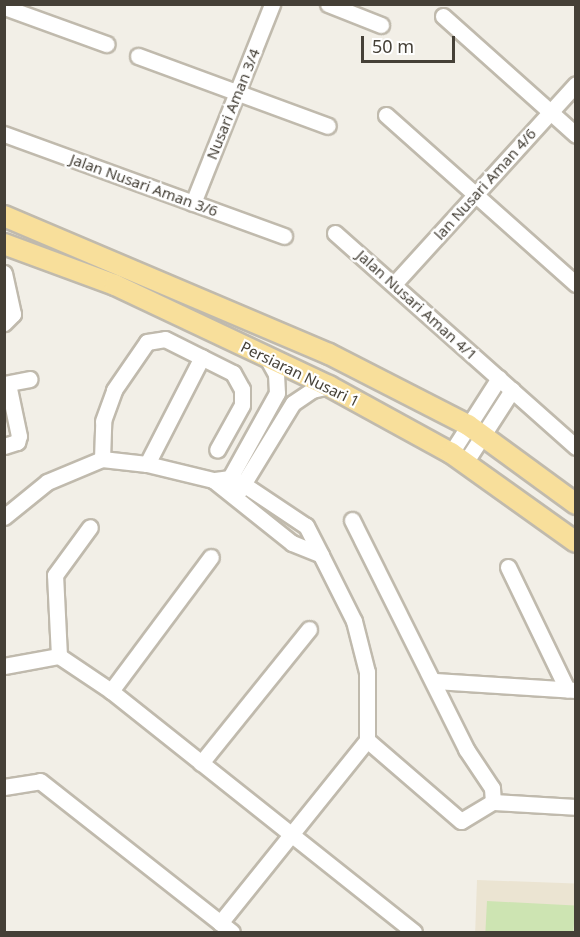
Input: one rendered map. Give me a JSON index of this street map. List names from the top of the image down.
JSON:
{
  "streets": {
    "main road": ["Persiaran Nusari 1"],
    "street": [
      "Nusari Aman 3/4",
      "lan Nusari Aman 4/6",
      "Jalan Nusari Aman 3/6",
      "Jalan Nusari Aman 4/1"
    ]
  },
  "crossings": [
    ["Nusari Aman 3/4", "Jalan Nusari Aman 3/6"],
    ["lan Nusari Aman 4/6", "Jalan Nusari Aman 4/1"]
  ],
  "scale_bar": "50 m"
}
